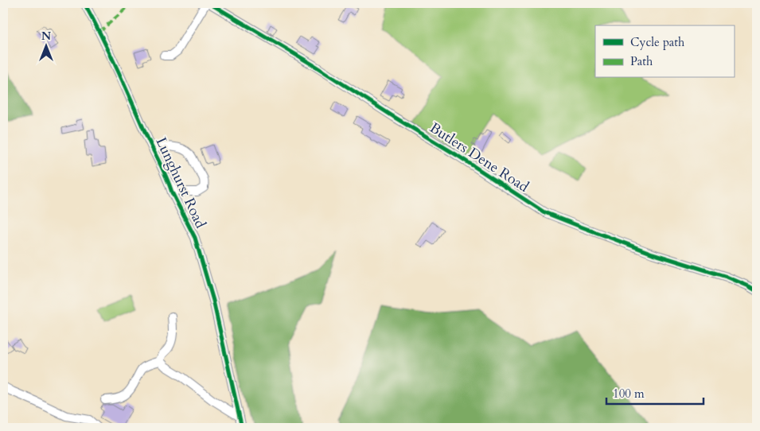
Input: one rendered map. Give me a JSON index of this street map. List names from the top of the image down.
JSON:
{
  "streets": {
    "street": ["Butlers Dene Road", "Lunghurst Road"]
  },
  "legend": ["Cycle path", "Path"],
  "scale_bar": "100 m",
  "north": "top"
}
